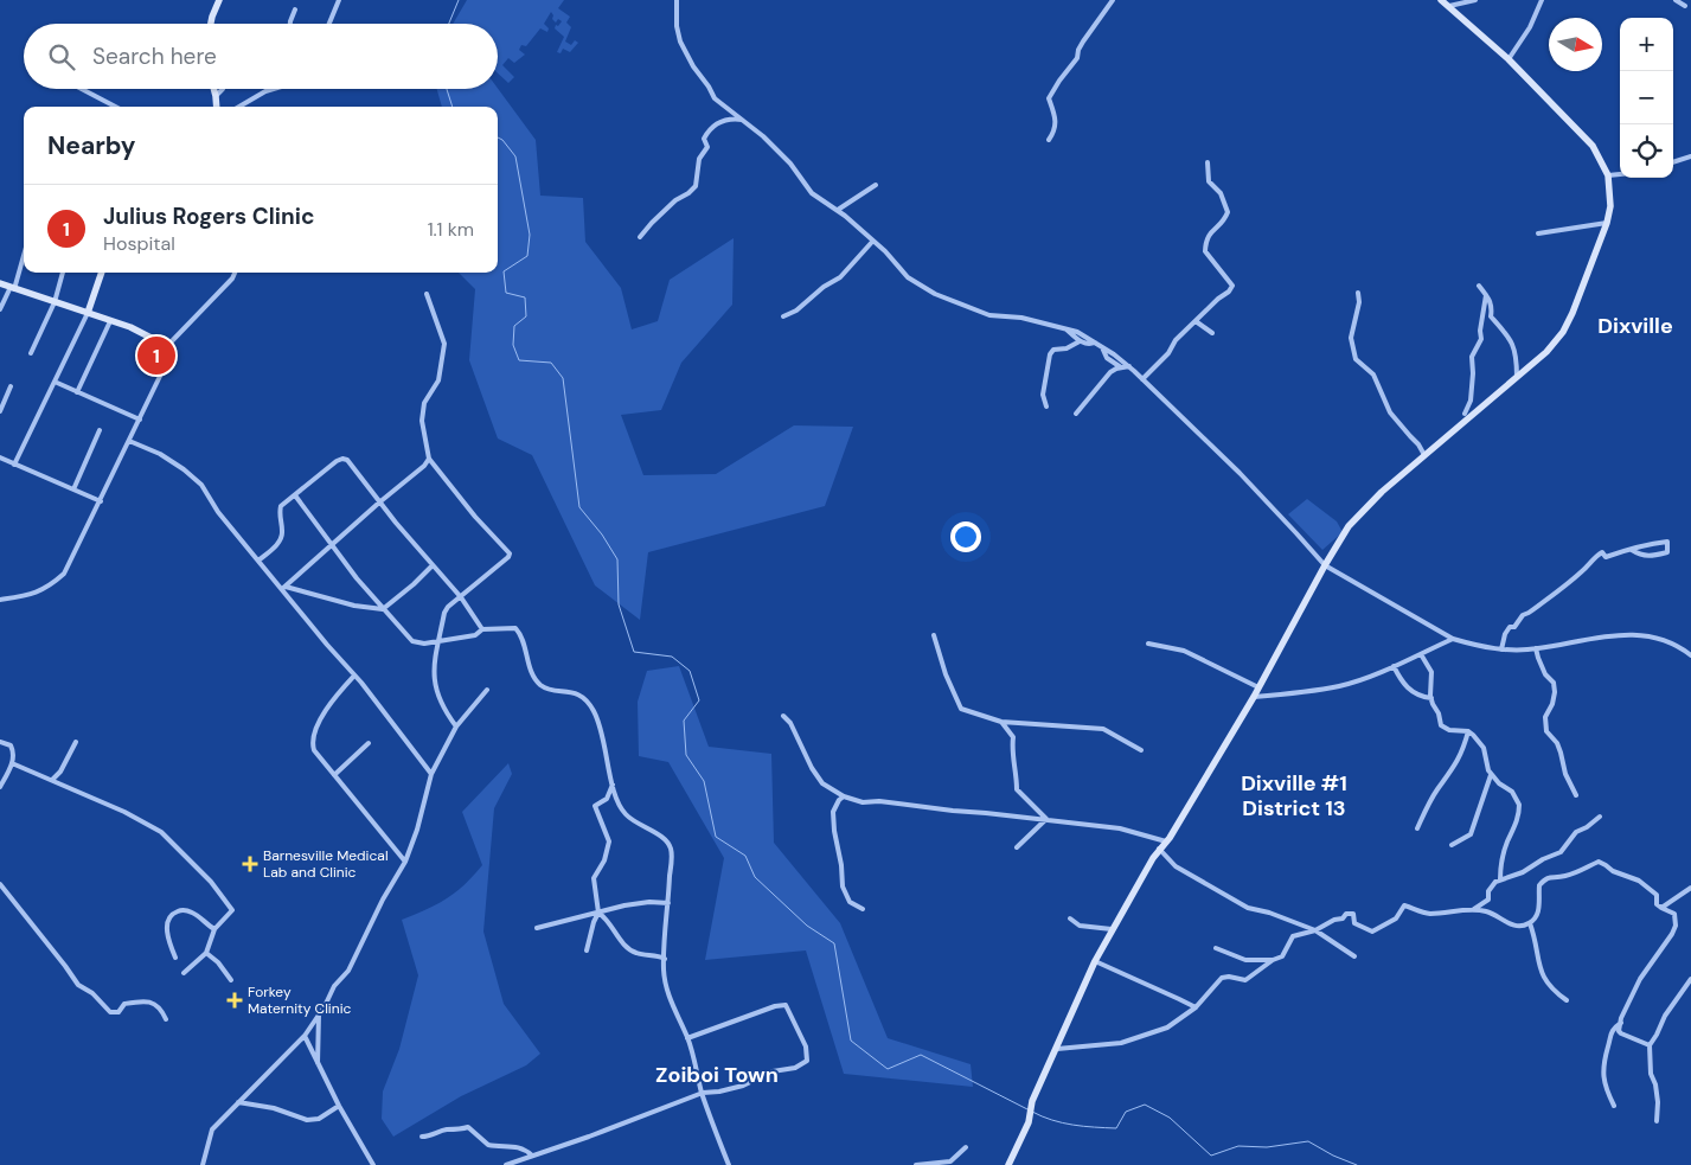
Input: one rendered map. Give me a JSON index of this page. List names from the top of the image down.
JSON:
{
  "districts": ["Dixville", "Dixville #1 District 13", "Zoiboi Town"],
  "places": {
    "health": ["Barnesville Medical Lab and Clinic", "Forkey Maternity Clinic"]
  },
  "north": "right",
  "page": {
    "map_buttons": ["+", "−"],
    "search": "Search here",
    "heading": "Nearby",
    "list": [
      {
        "mark": "1",
        "name": "Julius Rogers Clinic",
        "note": "Hospital",
        "value": "1.1 km"
      }
    ],
    "pins": "1"
  }
}
